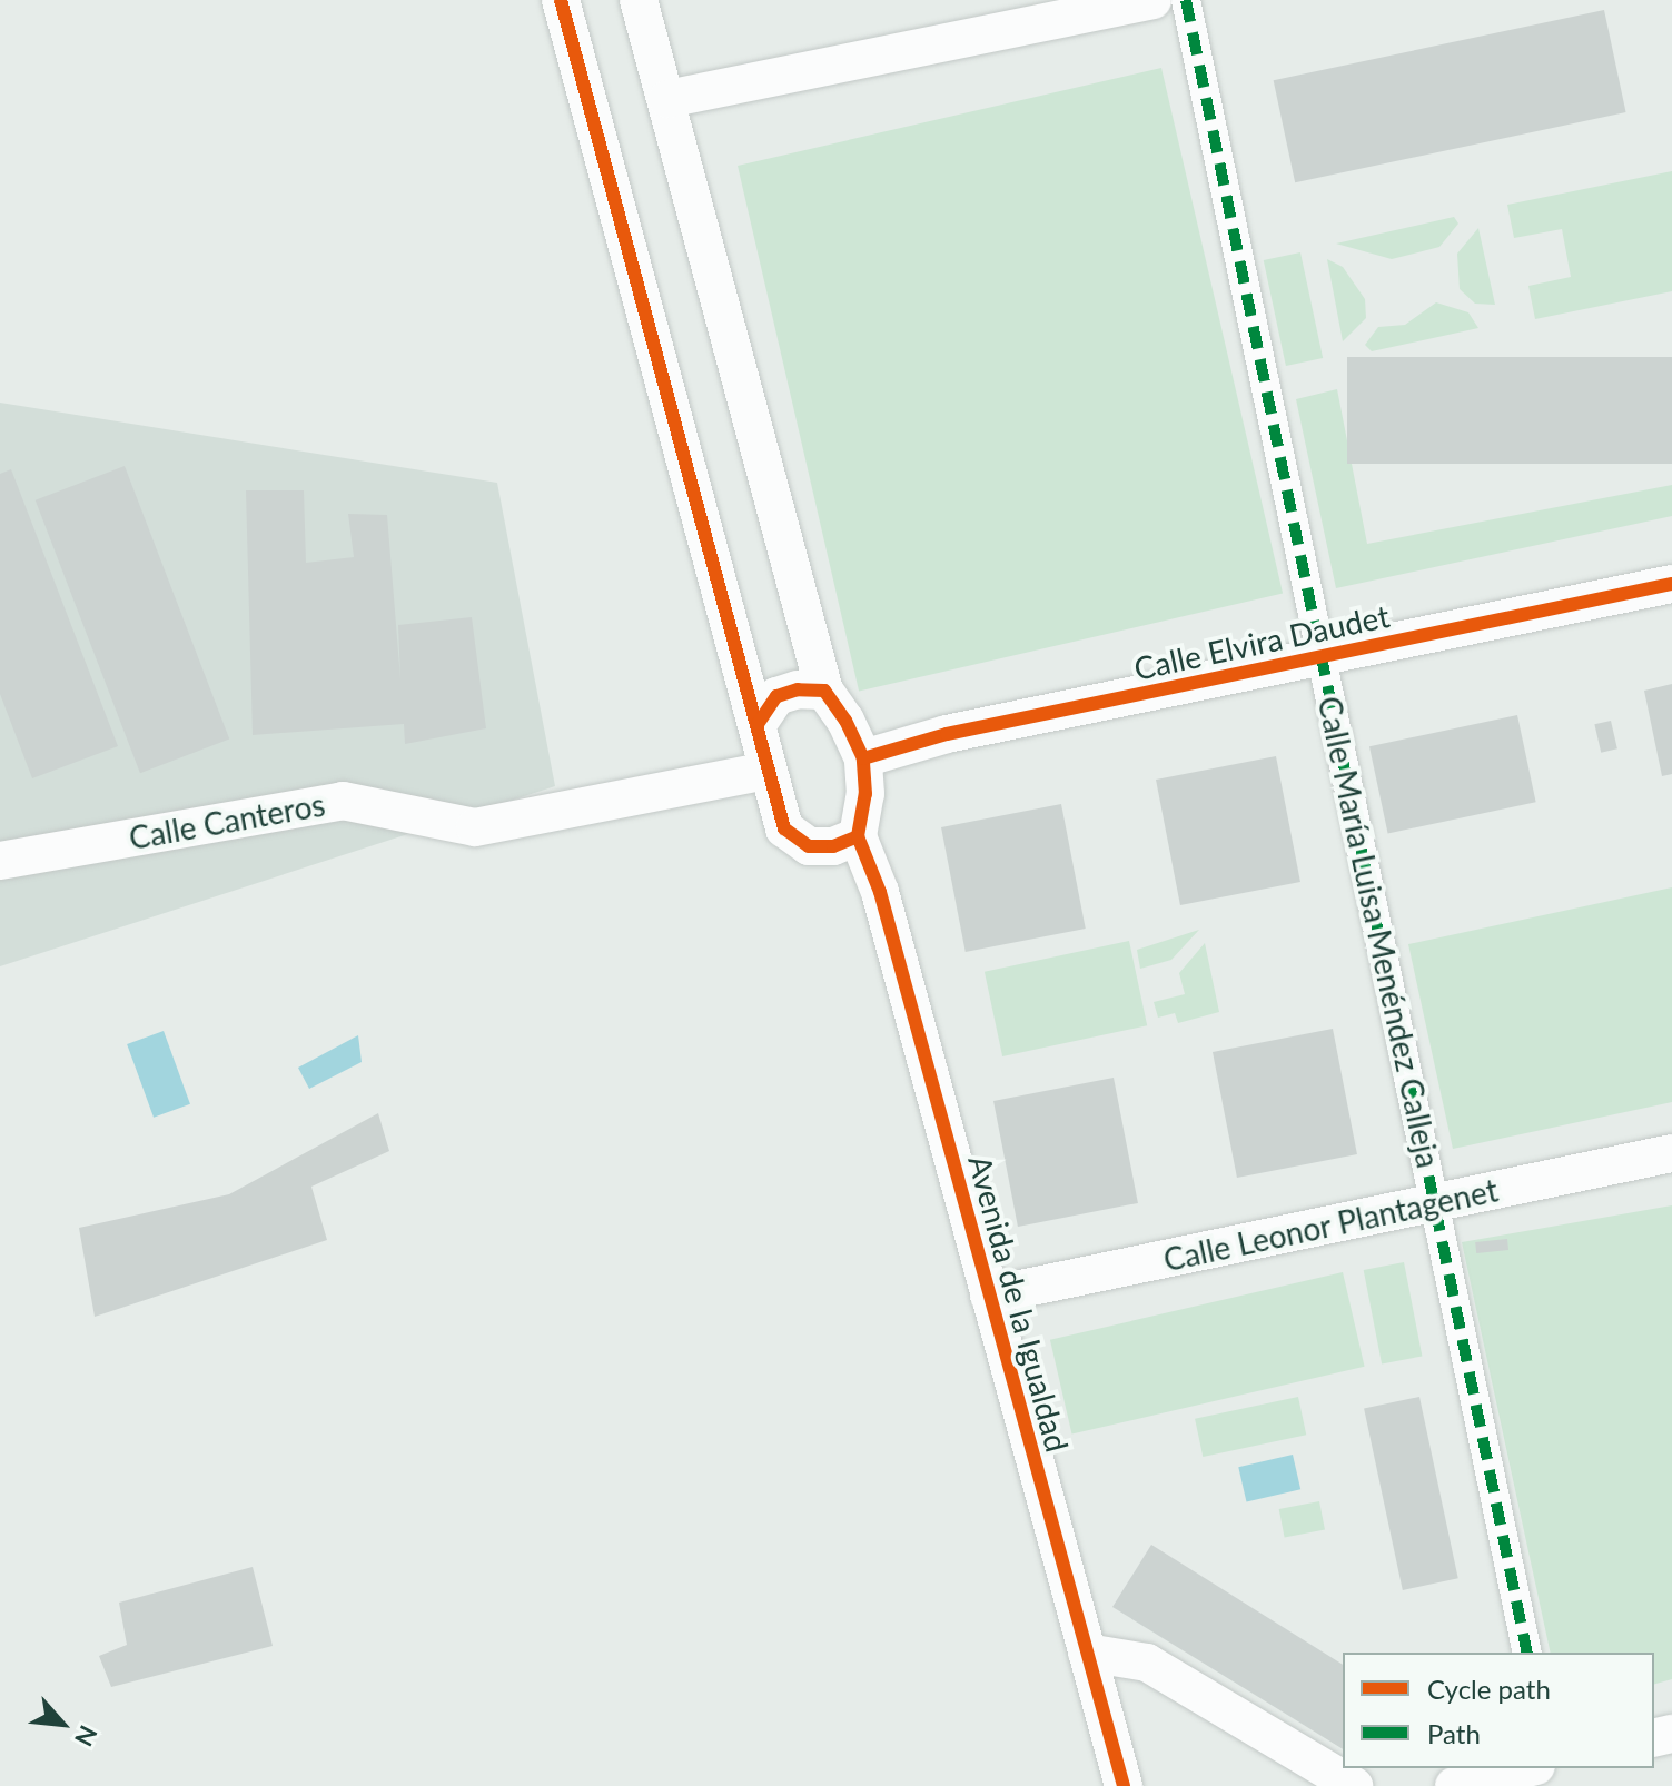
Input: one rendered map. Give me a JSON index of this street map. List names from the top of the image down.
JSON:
{
  "streets": {
    "street": [
      "Calle Elvira Daudet",
      "Calle Canteros",
      "Calle María Luisa Menéndez Calleja",
      "Calle Leonor Plantagenet",
      "Avenida de la Igualdad"
    ]
  },
  "crossings": [
    ["Calle Elvira Daudet", "Calle Canteros"],
    ["Calle Elvira Daudet", "Calle María Luisa Menéndez Calleja"],
    ["Calle Elvira Daudet", "Avenida de la Igualdad"],
    ["Calle Canteros", "Avenida de la Igualdad"],
    ["Calle María Luisa Menéndez Calleja", "Calle Leonor Plantagenet"],
    ["Calle Leonor Plantagenet", "Avenida de la Igualdad"]
  ],
  "legend": ["Cycle path", "Path"],
  "north": "bottom right"
}
